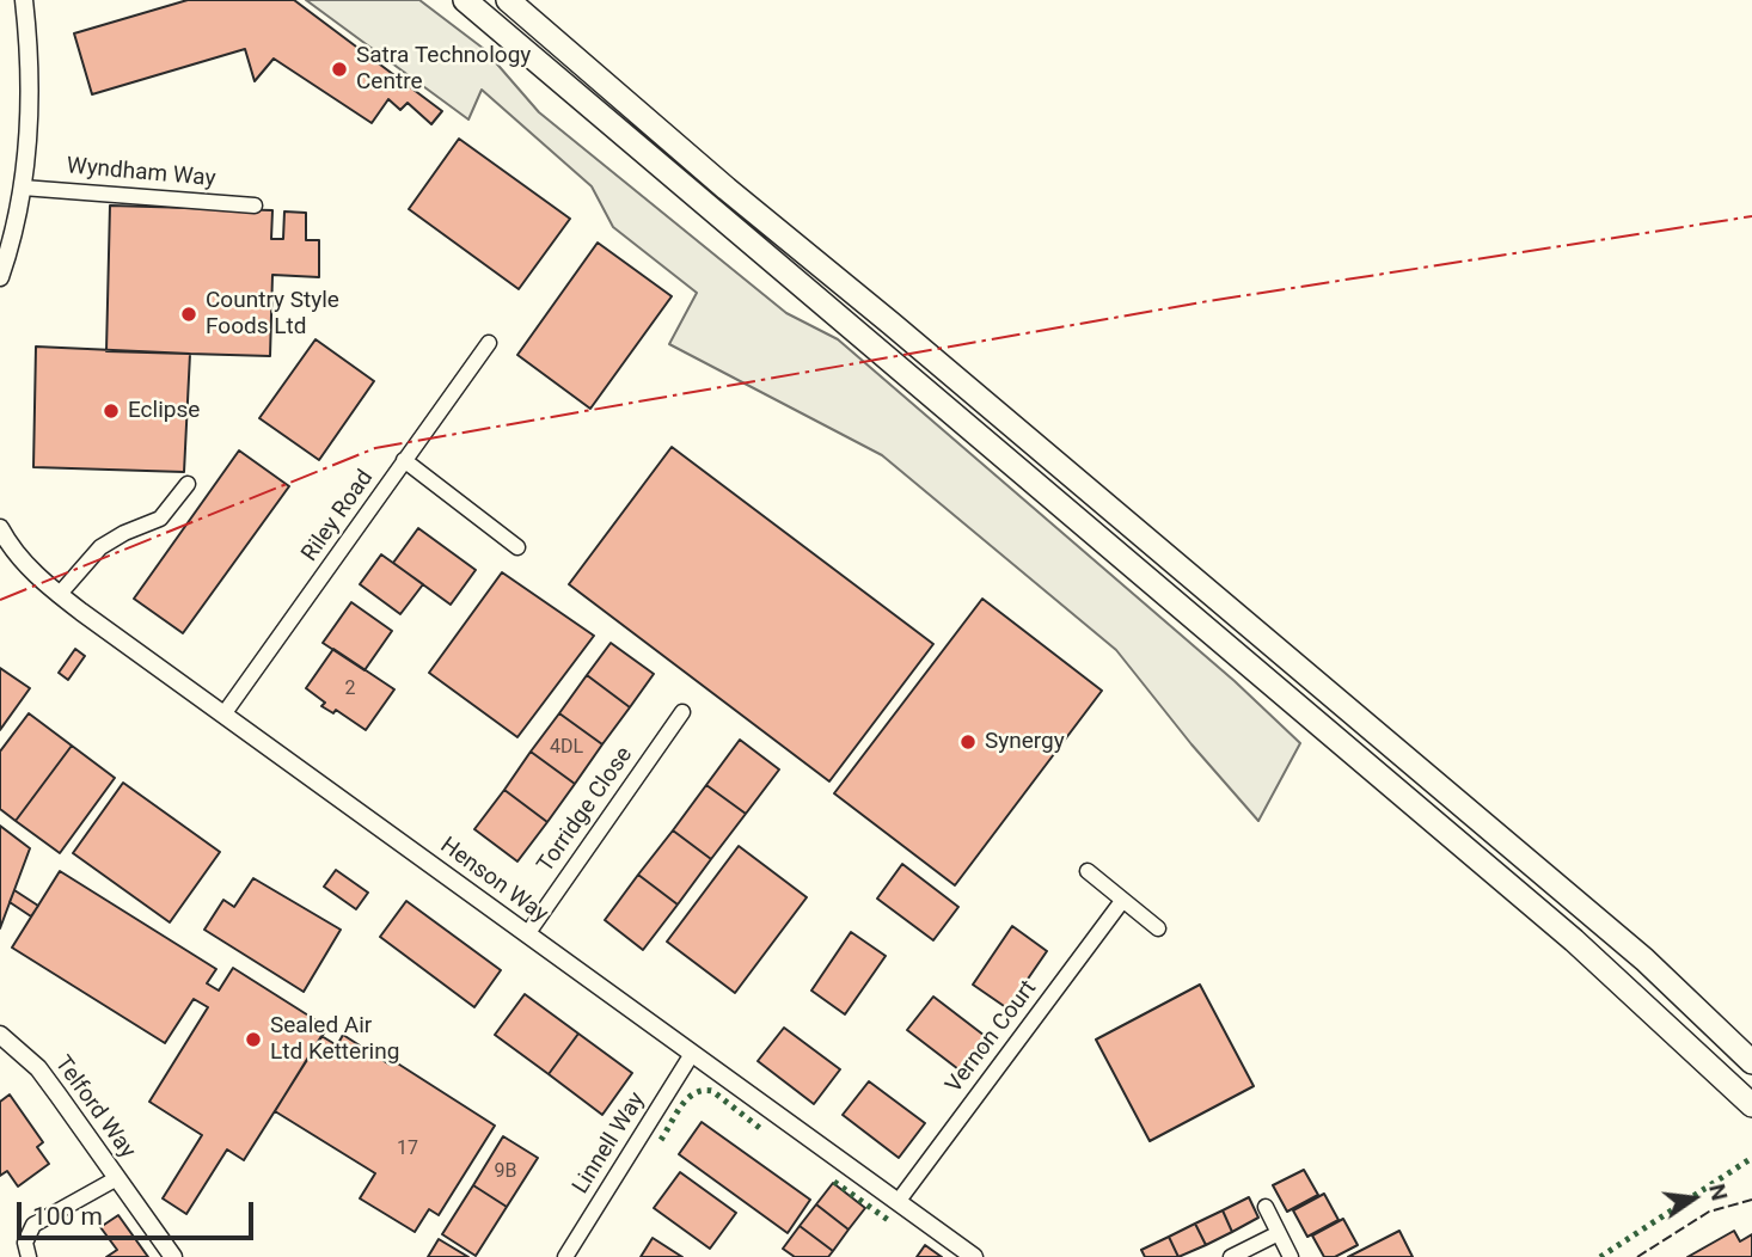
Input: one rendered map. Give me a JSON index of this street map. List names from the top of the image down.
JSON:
{
  "streets": {
    "street": [
      "Wyndham Way",
      "Riley Road",
      "Torridge Close",
      "Henson Way",
      "Vernon Court",
      "Telford Way",
      "Linnell Way"
    ]
  },
  "crossings": [
    ["Riley Road", "Henson Way"],
    ["Torridge Close", "Henson Way"],
    ["Henson Way", "Vernon Court"],
    ["Henson Way", "Linnell Way"]
  ],
  "places": [
    "Satra Technology Centre",
    "Country Style Foods Ltd",
    "Eclipse",
    "Synergy",
    "Sealed Air Ltd Kettering"
  ],
  "house_numbers": [
    "2",
    "4DL",
    "17",
    "9B"
  ],
  "scale_bar": "100 m",
  "north": "right"
}
